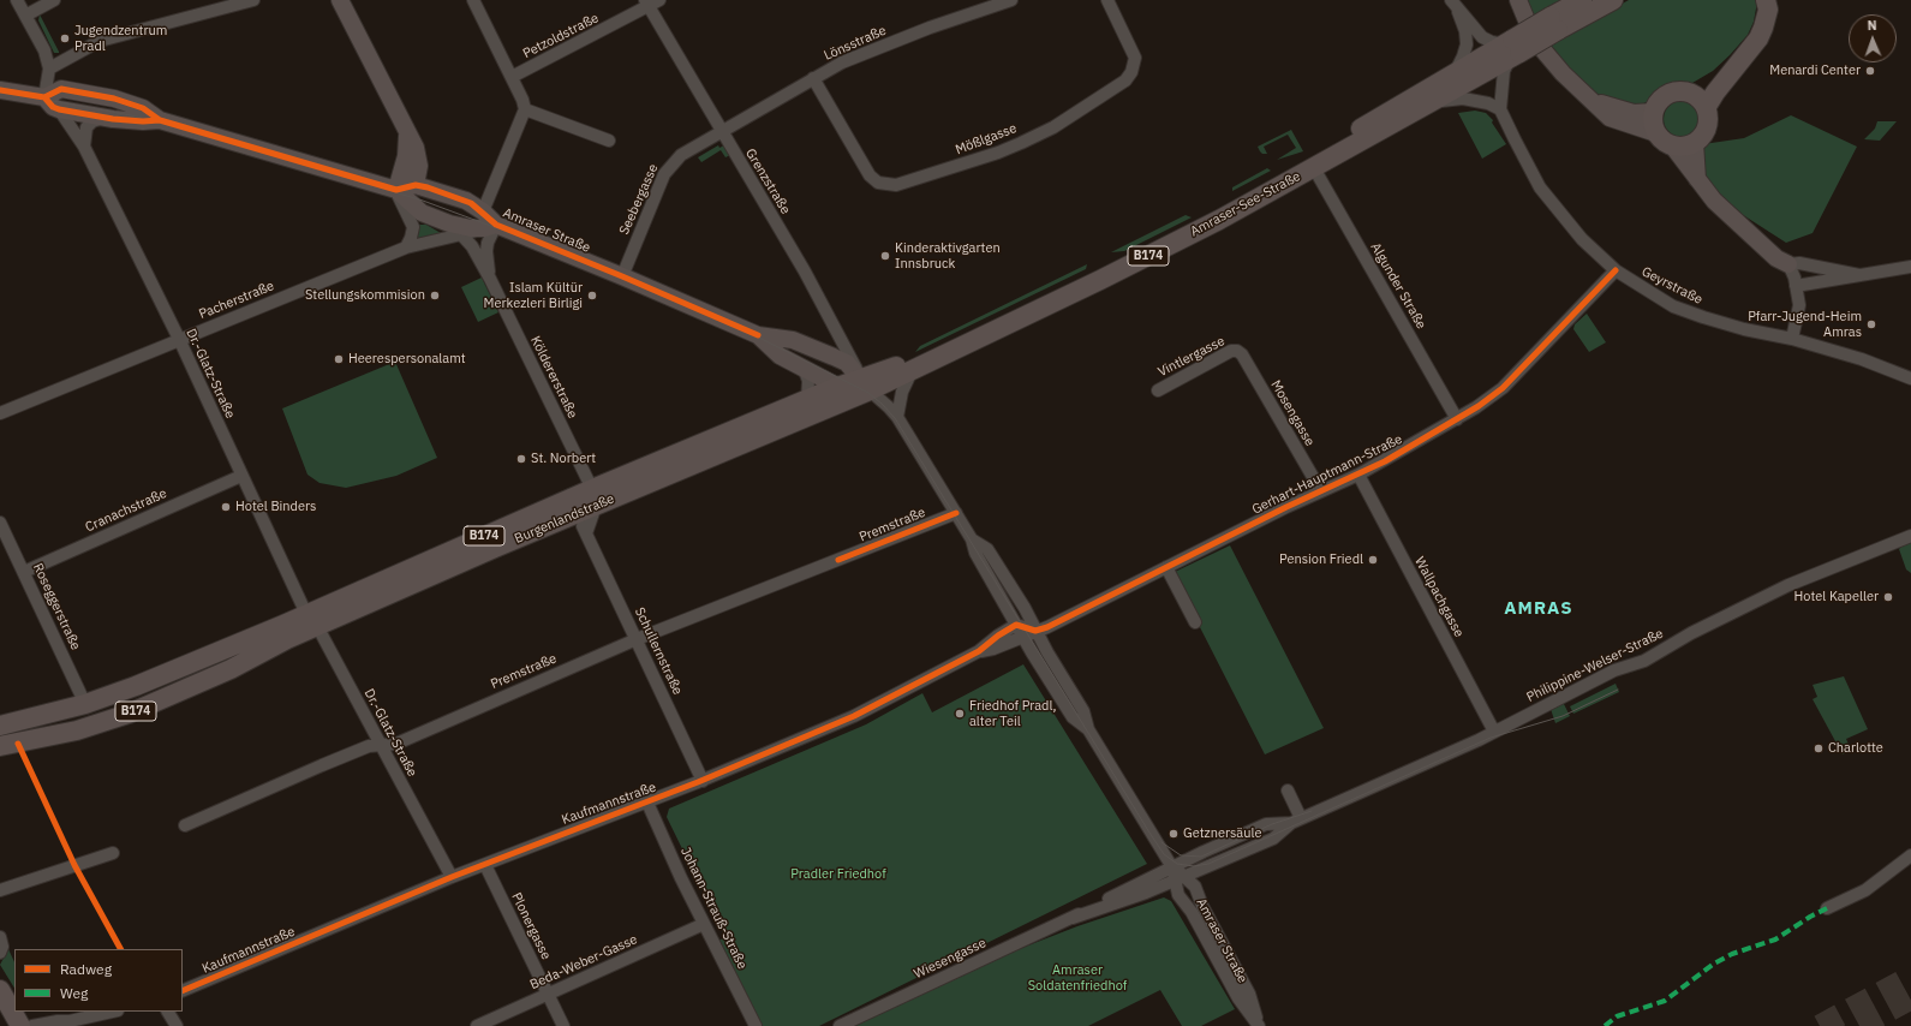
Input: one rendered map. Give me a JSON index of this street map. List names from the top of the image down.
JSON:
{
  "streets": {
    "main road": ["Amraser-See-Straße", "B174", "Burgenlandstraße"],
    "street": [
      "Petzoldstraße",
      "Lönsstraße",
      "Mößlgasse",
      "Grenzstraße",
      "Seebergasse",
      "Amraser Straße",
      "Algunder Straße",
      "Geyrstraße",
      "Pacherstraße",
      "Vintlergasse",
      "Dr.-Glatz-Straße",
      "Köldererstraße",
      "Mosengasse",
      "Gerhart-Hauptmann-Straße",
      "Cranachstraße",
      "Premstraße",
      "Wallpachgasse",
      "Roseggerstraße",
      "Schullernstraße",
      "Philippine-Welser-Straße",
      "Kaufmannstraße",
      "Johann-Strauß-Straße",
      "Plonergasse",
      "Wiesengasse",
      "Beda-Weber-Gasse"
    ]
  },
  "crossings": [
    ["Petzoldstraße", "Grenzstraße"],
    ["Lönsstraße", "Mößlgasse"],
    ["Lönsstraße", "Grenzstraße"],
    ["Lönsstraße", "Seebergasse"],
    ["Grenzstraße", "Seebergasse"],
    ["Grenzstraße", "Amraser-See-Straße"],
    ["Grenzstraße", "Amraser Straße"],
    ["Grenzstraße", "Burgenlandstraße"],
    ["Seebergasse", "Amraser Straße"],
    ["Amraser-See-Straße", "Amraser Straße"],
    ["Amraser-See-Straße", "Algunder Straße"],
    ["Amraser-See-Straße", "Burgenlandstraße"],
    ["Amraser Straße", "Pacherstraße"],
    ["Amraser Straße", "Dr.-Glatz-Straße"],
    ["Amraser Straße", "Köldererstraße"],
    ["Amraser Straße", "Gerhart-Hauptmann-Straße"],
    ["Amraser Straße", "Burgenlandstraße"],
    ["Amraser Straße", "Premstraße"],
    ["Amraser Straße", "Philippine-Welser-Straße"],
    ["Amraser Straße", "Kaufmannstraße"],
    ["Amraser Straße", "Wiesengasse"],
    ["B174", "Burgenlandstraße"],
    ["B174", "Roseggerstraße"],
    ["Algunder Straße", "Gerhart-Hauptmann-Straße"],
    ["Geyrstraße", "Gerhart-Hauptmann-Straße"],
    ["Pacherstraße", "Dr.-Glatz-Straße"],
    ["Pacherstraße", "Köldererstraße"],
    ["Vintlergasse", "Mosengasse"],
    ["Dr.-Glatz-Straße", "Cranachstraße"],
    ["Dr.-Glatz-Straße", "Burgenlandstraße"],
    ["Dr.-Glatz-Straße", "Premstraße"],
    ["Dr.-Glatz-Straße", "Kaufmannstraße"],
    ["Köldererstraße", "Burgenlandstraße"],
    ["Mosengasse", "Gerhart-Hauptmann-Straße"],
    ["Gerhart-Hauptmann-Straße", "Wallpachgasse"],
    ["Gerhart-Hauptmann-Straße", "Kaufmannstraße"],
    ["Cranachstraße", "Roseggerstraße"],
    ["Burgenlandstraße", "Schullernstraße"],
    ["Premstraße", "Schullernstraße"],
    ["Wallpachgasse", "Philippine-Welser-Straße"],
    ["Schullernstraße", "Kaufmannstraße"],
    ["Philippine-Welser-Straße", "Wiesengasse"],
    ["Kaufmannstraße", "Johann-Strauß-Straße"],
    ["Kaufmannstraße", "Plonergasse"],
    ["Johann-Strauß-Straße", "Beda-Weber-Gasse"],
    ["Plonergasse", "Beda-Weber-Gasse"]
  ],
  "districts": ["AMRAS"],
  "parks": ["Pradler Friedhof", "Amraser Soldatenfriedhof"],
  "places": [
    "Jugendzentrum Pradl",
    "Menardi Center",
    "Kinderaktivgarten Innsbruck",
    "Stellungskommision",
    "Islam Kültür Merkezleri Birligi",
    "Pfarr-Jugend-Heim Amras",
    "Heerespersonalamt",
    "St. Norbert",
    "Hotel Binders",
    "Pension Friedl",
    "Hotel Kapeller",
    "Friedhof Pradl, alter Teil",
    "Charlotte",
    "Getznersäule"
  ],
  "legend": ["Radweg", "Weg"],
  "north": "top"
}
